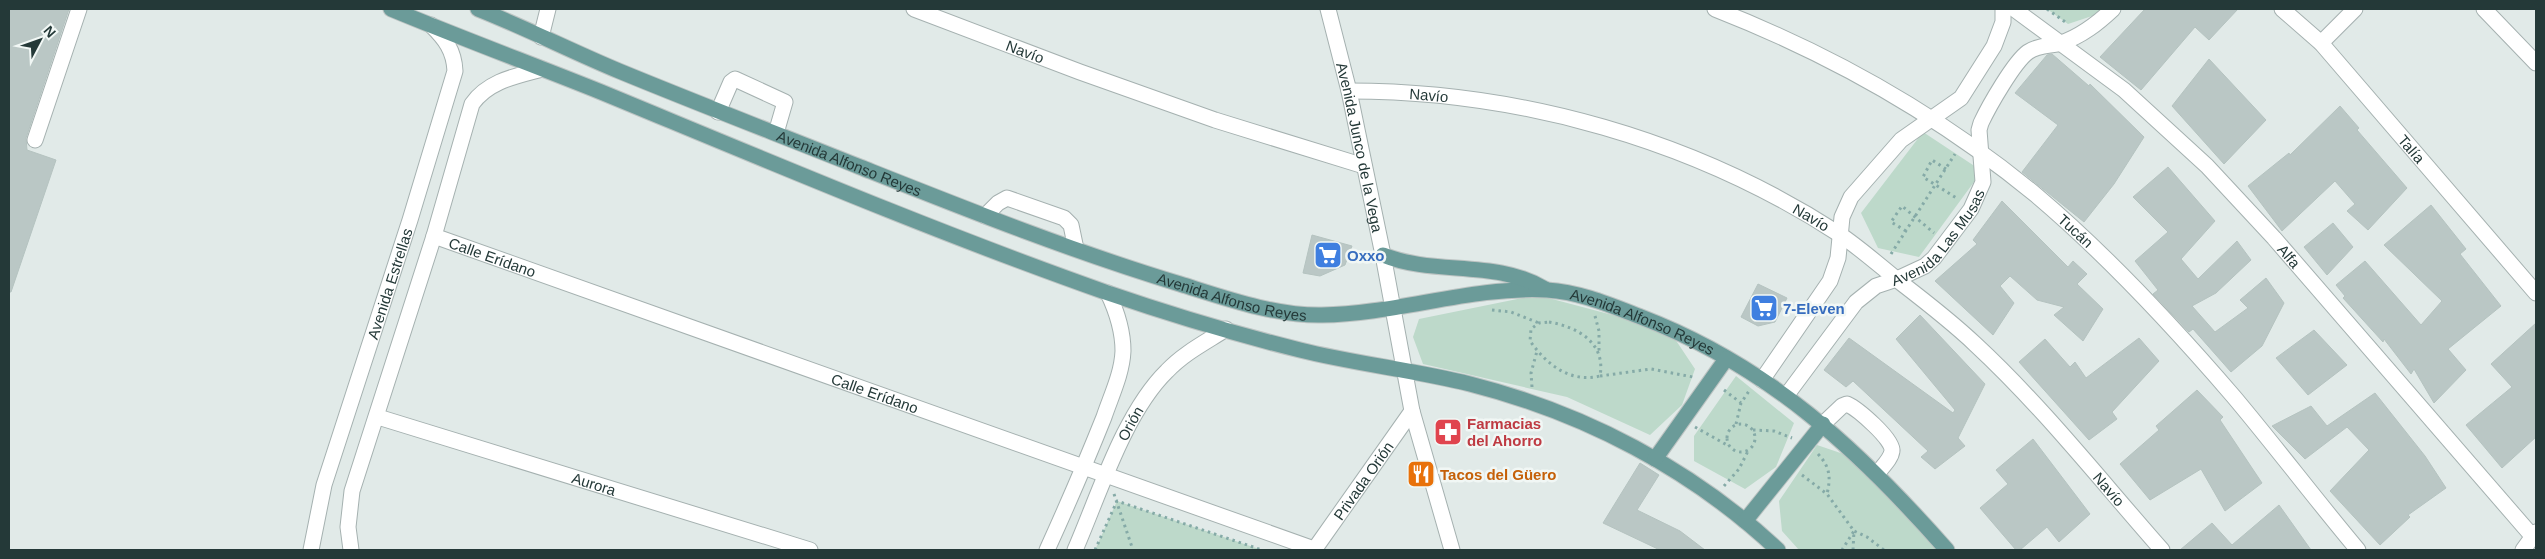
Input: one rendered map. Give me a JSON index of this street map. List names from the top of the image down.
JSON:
{
  "streets": {
    "main road": ["Avenida Alfonso Reyes"],
    "street": [
      "Navío",
      "Avenida Junco de la Vega",
      "Talía",
      "Tucán",
      "Avenida Las Musas",
      "Alfa",
      "Calle Erídano",
      "Avenida Estrellas",
      "Orión",
      "Privada Orión",
      "Aurora"
    ]
  },
  "crossings": [
    ["Navío", "Avenida Junco de la Vega"],
    ["Navío", "Avenida Las Musas"],
    ["Avenida Junco de la Vega", "Avenida Alfonso Reyes"],
    ["Avenida Junco de la Vega", "Privada Orión"],
    ["Avenida Alfonso Reyes", "Avenida Las Musas"],
    ["Avenida Alfonso Reyes", "Avenida Estrellas"],
    ["Avenida Alfonso Reyes", "Orión"],
    ["Tucán", "Avenida Las Musas"],
    ["Avenida Las Musas", "Alfa"],
    ["Calle Erídano", "Avenida Estrellas"],
    ["Calle Erídano", "Orión"],
    ["Calle Erídano", "Privada Orión"],
    ["Avenida Estrellas", "Aurora"]
  ],
  "places": {
    "supermarket": ["Oxxo", "7-Eleven"],
    "pharmacy": ["Farmacias del Ahorro"],
    "restaurant": ["Tacos del Güero"]
  },
  "north": "top right"
}
